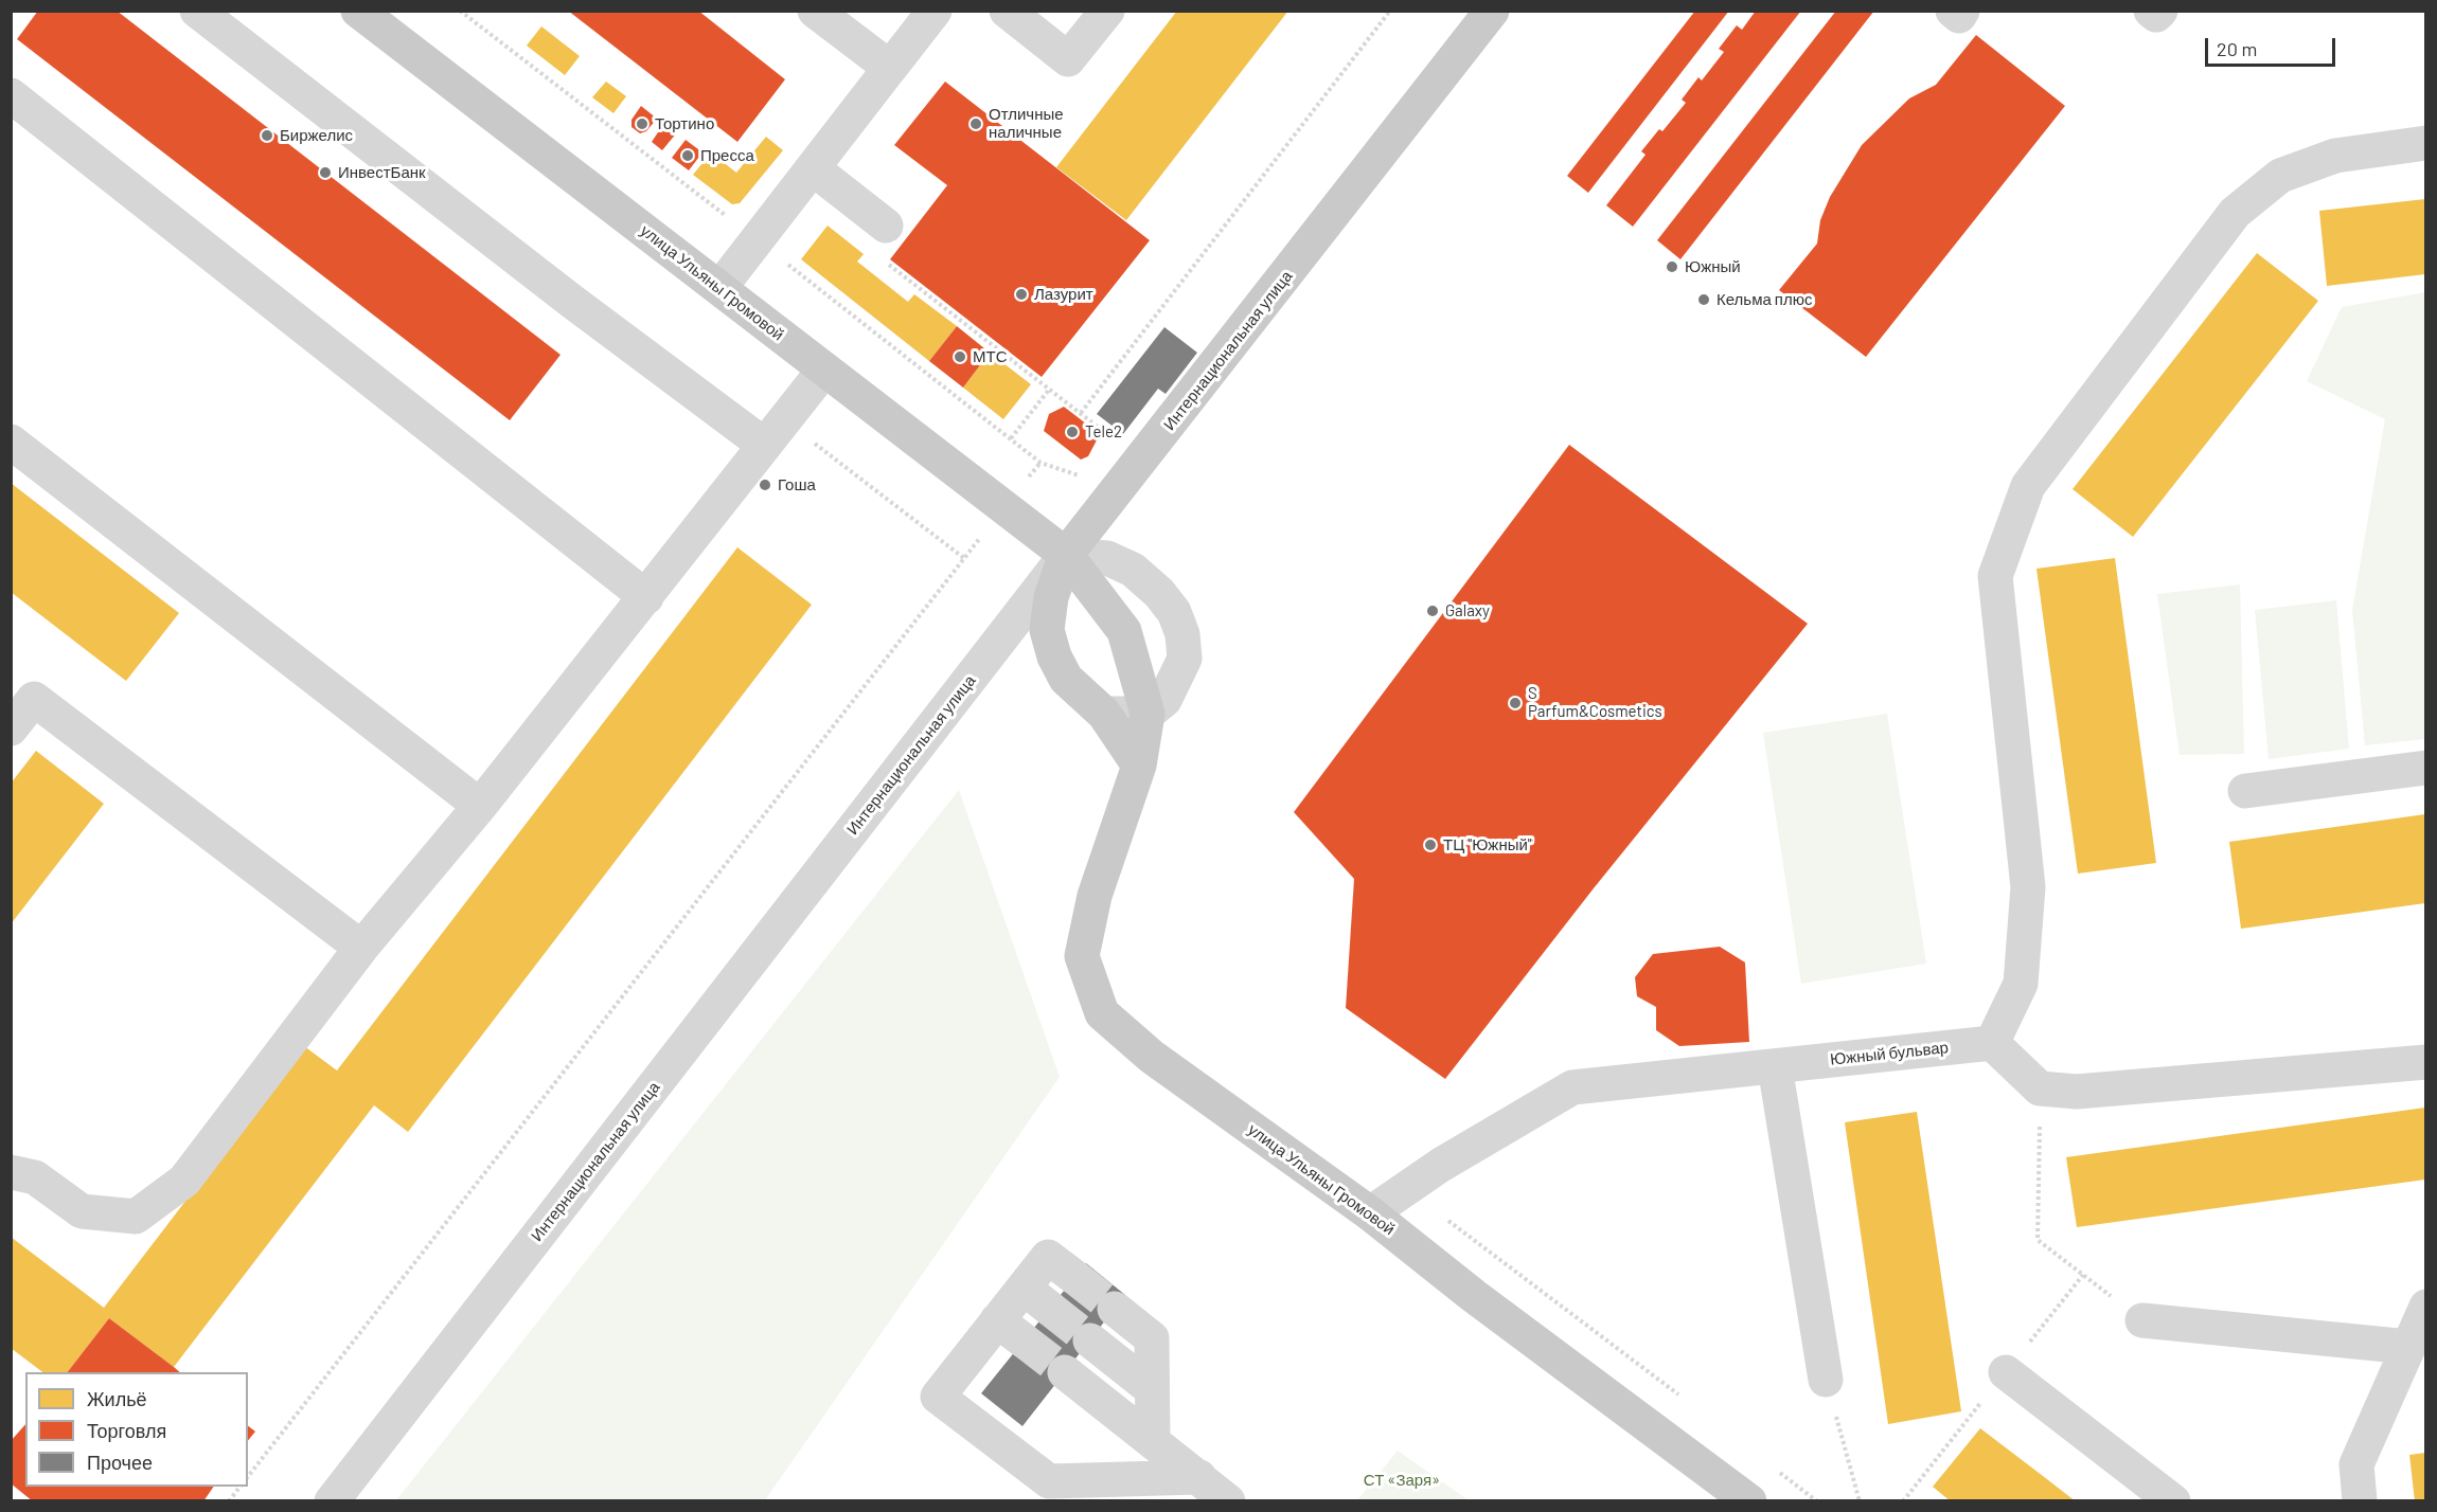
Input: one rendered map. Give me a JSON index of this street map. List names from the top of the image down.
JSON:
{
  "streets": {
    "main road": ["улица Ульяны Громовой", "Интернациональная улица"],
    "street": ["Южный бульвар"]
  },
  "crossings": [
    ["улица Ульяны Громовой", "Интернациональная улица"],
    ["улица Ульяны Громовой", "Южный бульвар"]
  ],
  "parks": ["СТ «Заря»"],
  "places": [
    "Тортино",
    "Отличные наличные",
    "Биржелис",
    "Пресса",
    "ИнвестБанк",
    "Южный",
    "Лазурит",
    "Кельма плюс",
    "МТС",
    "Tele2",
    "Гоша",
    "Galaxy",
    "S Parfum&Cosmetics",
    "ТЦ \"Южный\""
  ],
  "legend": ["Жильё", "Торговля", "Прочее"],
  "scale_bar": "20 m"
}
